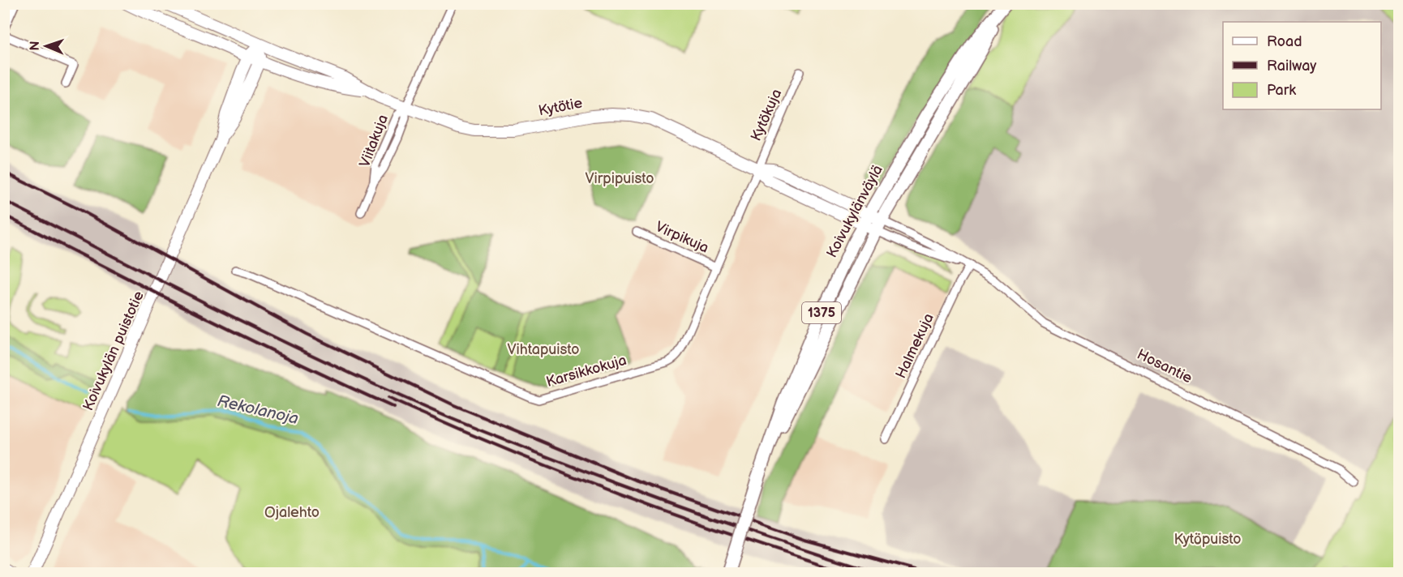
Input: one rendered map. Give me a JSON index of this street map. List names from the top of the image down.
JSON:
{
  "streets": {
    "main road": ["Koivukylänväylä", "1375"],
    "street": [
      "Kytötie",
      "Kytökuja",
      "Viitakuja",
      "Virpikuja",
      "Halmekuja",
      "Koivukylän puistotie",
      "Hosantie",
      "Karsikkokuja"
    ]
  },
  "crossings": [
    ["Kytötie", "Kytökuja"],
    ["Kytötie", "Viitakuja"],
    ["Kytötie", "Koivukylänväylä"],
    ["Kytötie", "Koivukylän puistotie"],
    ["Kytötie", "Hosantie"],
    ["Kytötie", "Karsikkokuja"],
    ["Kytökuja", "Karsikkokuja"],
    ["Koivukylänväylä", "Hosantie"],
    ["Virpikuja", "Karsikkokuja"],
    ["Halmekuja", "Hosantie"]
  ],
  "water": ["Rekolanoja"],
  "parks": [
    "Virpipuisto",
    "Vihtapuisto",
    "Ojalehto",
    "Kytöpuisto"
  ],
  "legend": ["Road", "Railway", "Park"],
  "north": "left"
}
